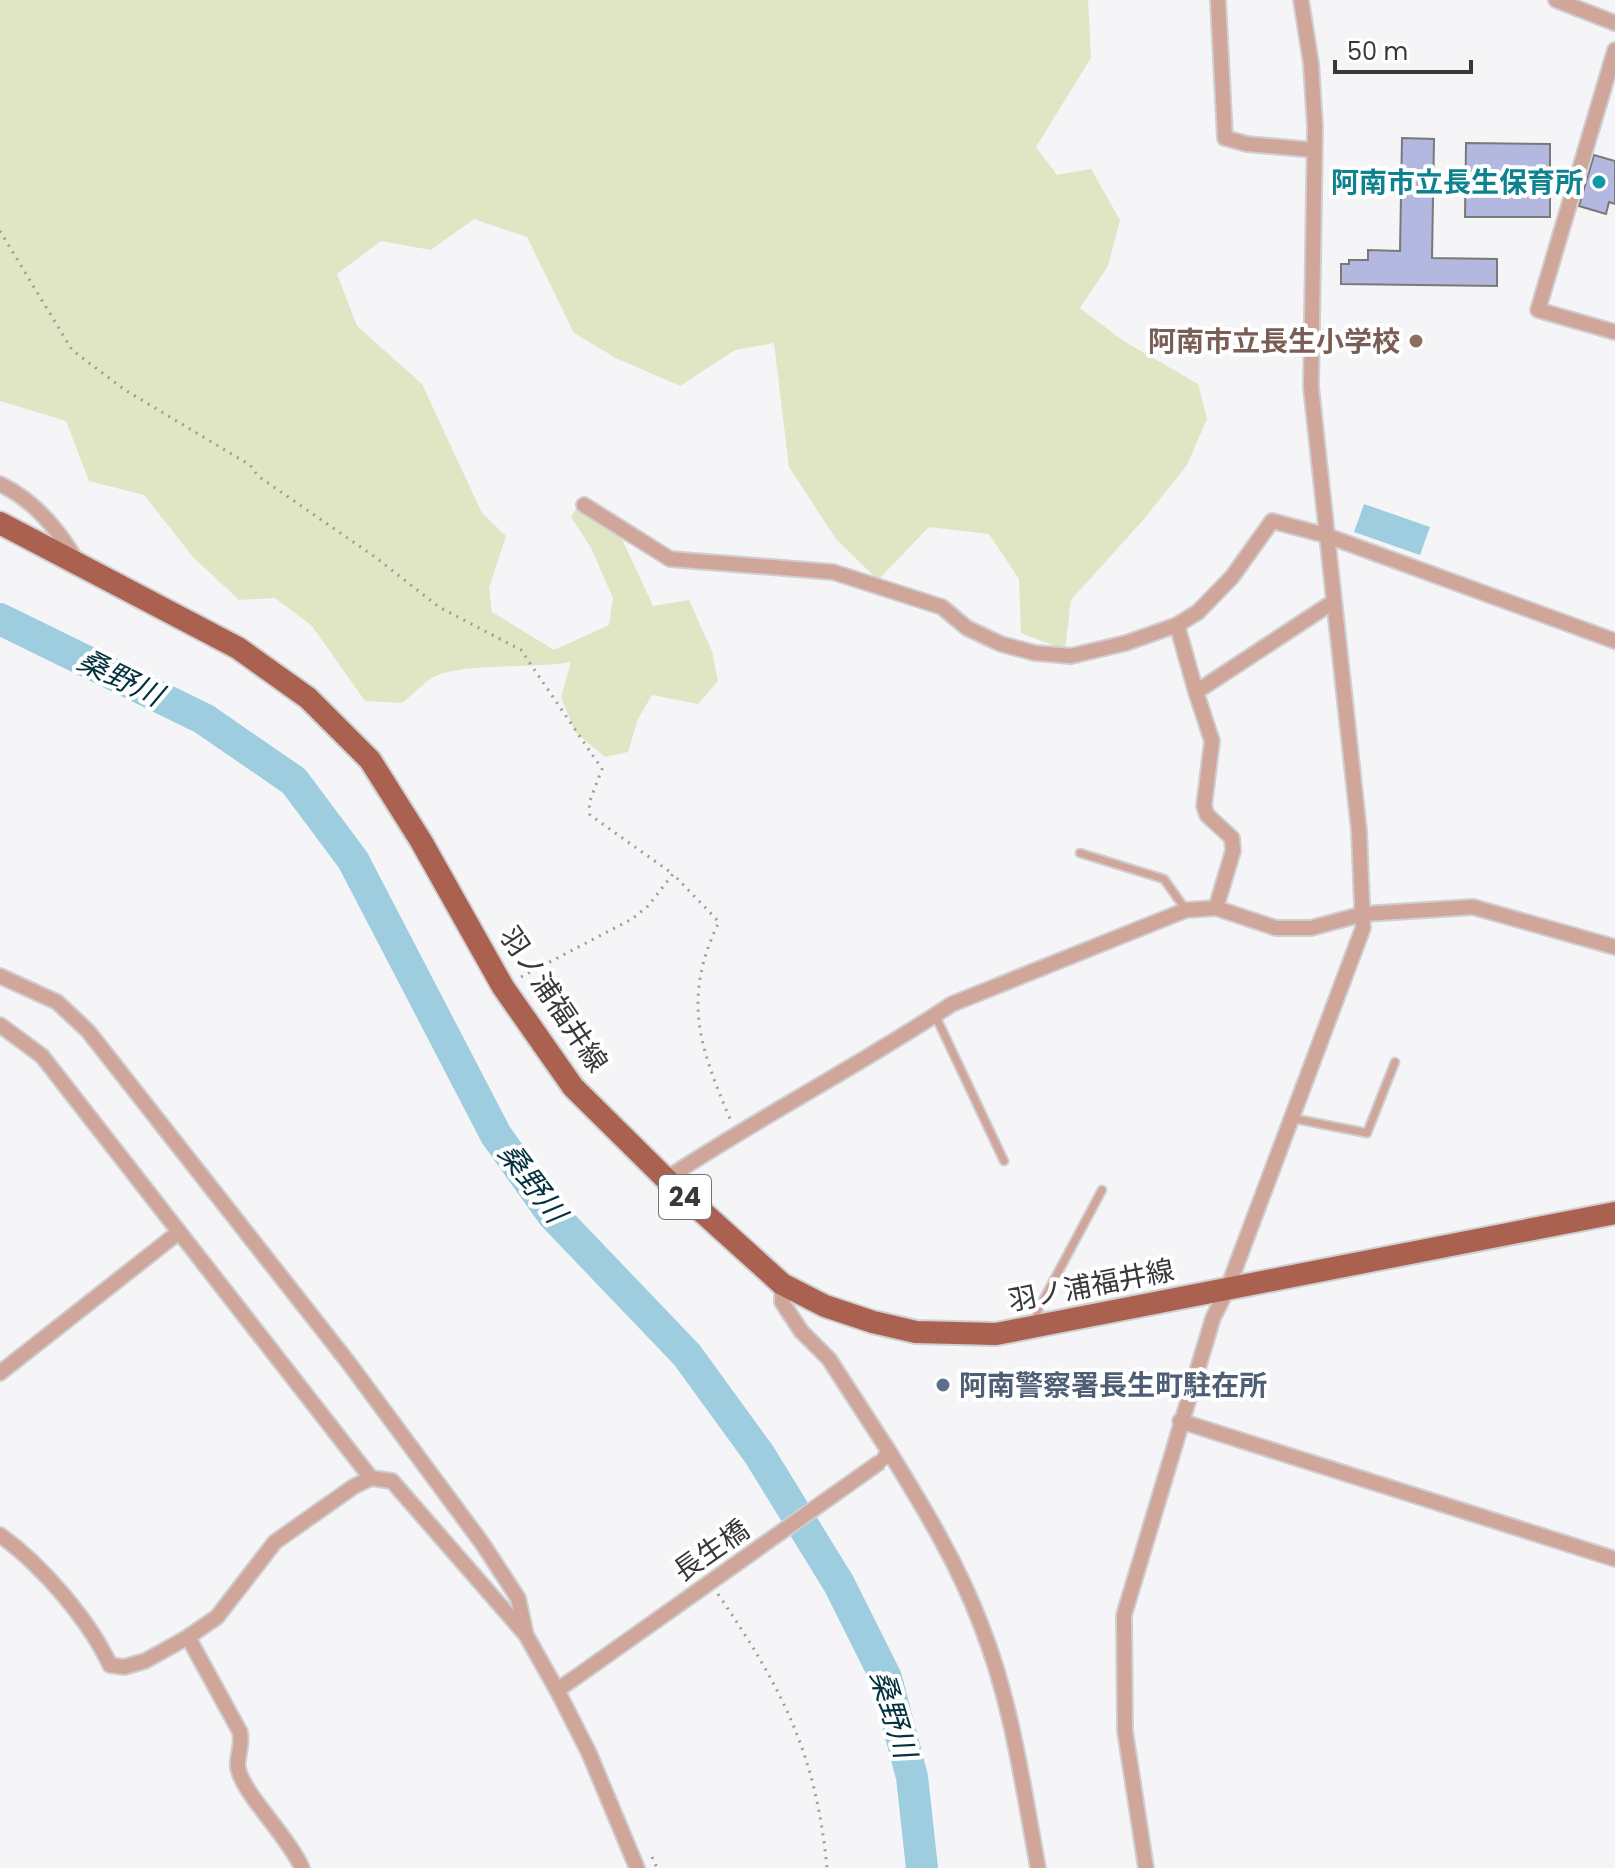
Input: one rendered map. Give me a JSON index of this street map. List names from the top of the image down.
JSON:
{
  "streets": {
    "main road": ["羽ノ浦福井線", "24"],
    "street": ["長生橋"]
  },
  "water": ["桑野川"],
  "places": ["阿南市立長生保育所", "阿南市立長生小学校", "阿南警察署長生町駐在所"],
  "scale_bar": "50 m"
}
